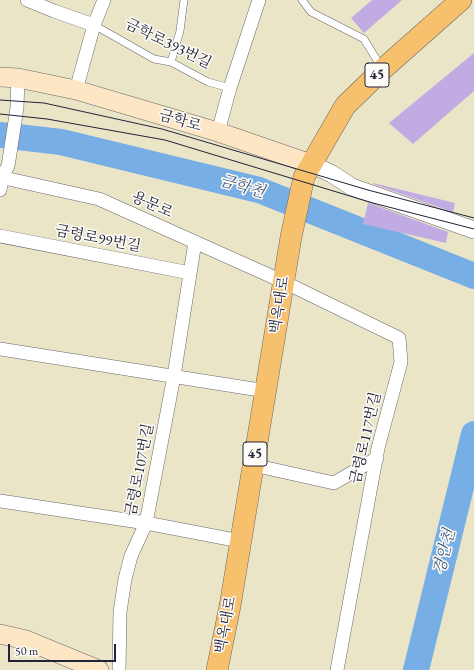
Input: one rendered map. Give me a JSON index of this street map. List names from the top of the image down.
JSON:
{
  "streets": {
    "main road": ["45", "금학로", "백옥대로"],
    "street": [
      "용문로",
      "금령로99번길",
      "금령로117번길",
      "금령로107번길"
    ],
    "lane": ["금학로393번길"]
  },
  "crossings": [
    ["금학로", "백옥대로"],
    ["용문로", "백옥대로"],
    ["용문로", "금령로117번길"],
    ["용문로", "금령로107번길"],
    ["금령로99번길", "금령로107번길"],
    ["백옥대로", "금령로117번길"]
  ],
  "water": ["금학천", "경안천"],
  "scale_bar": "50 m"
}
